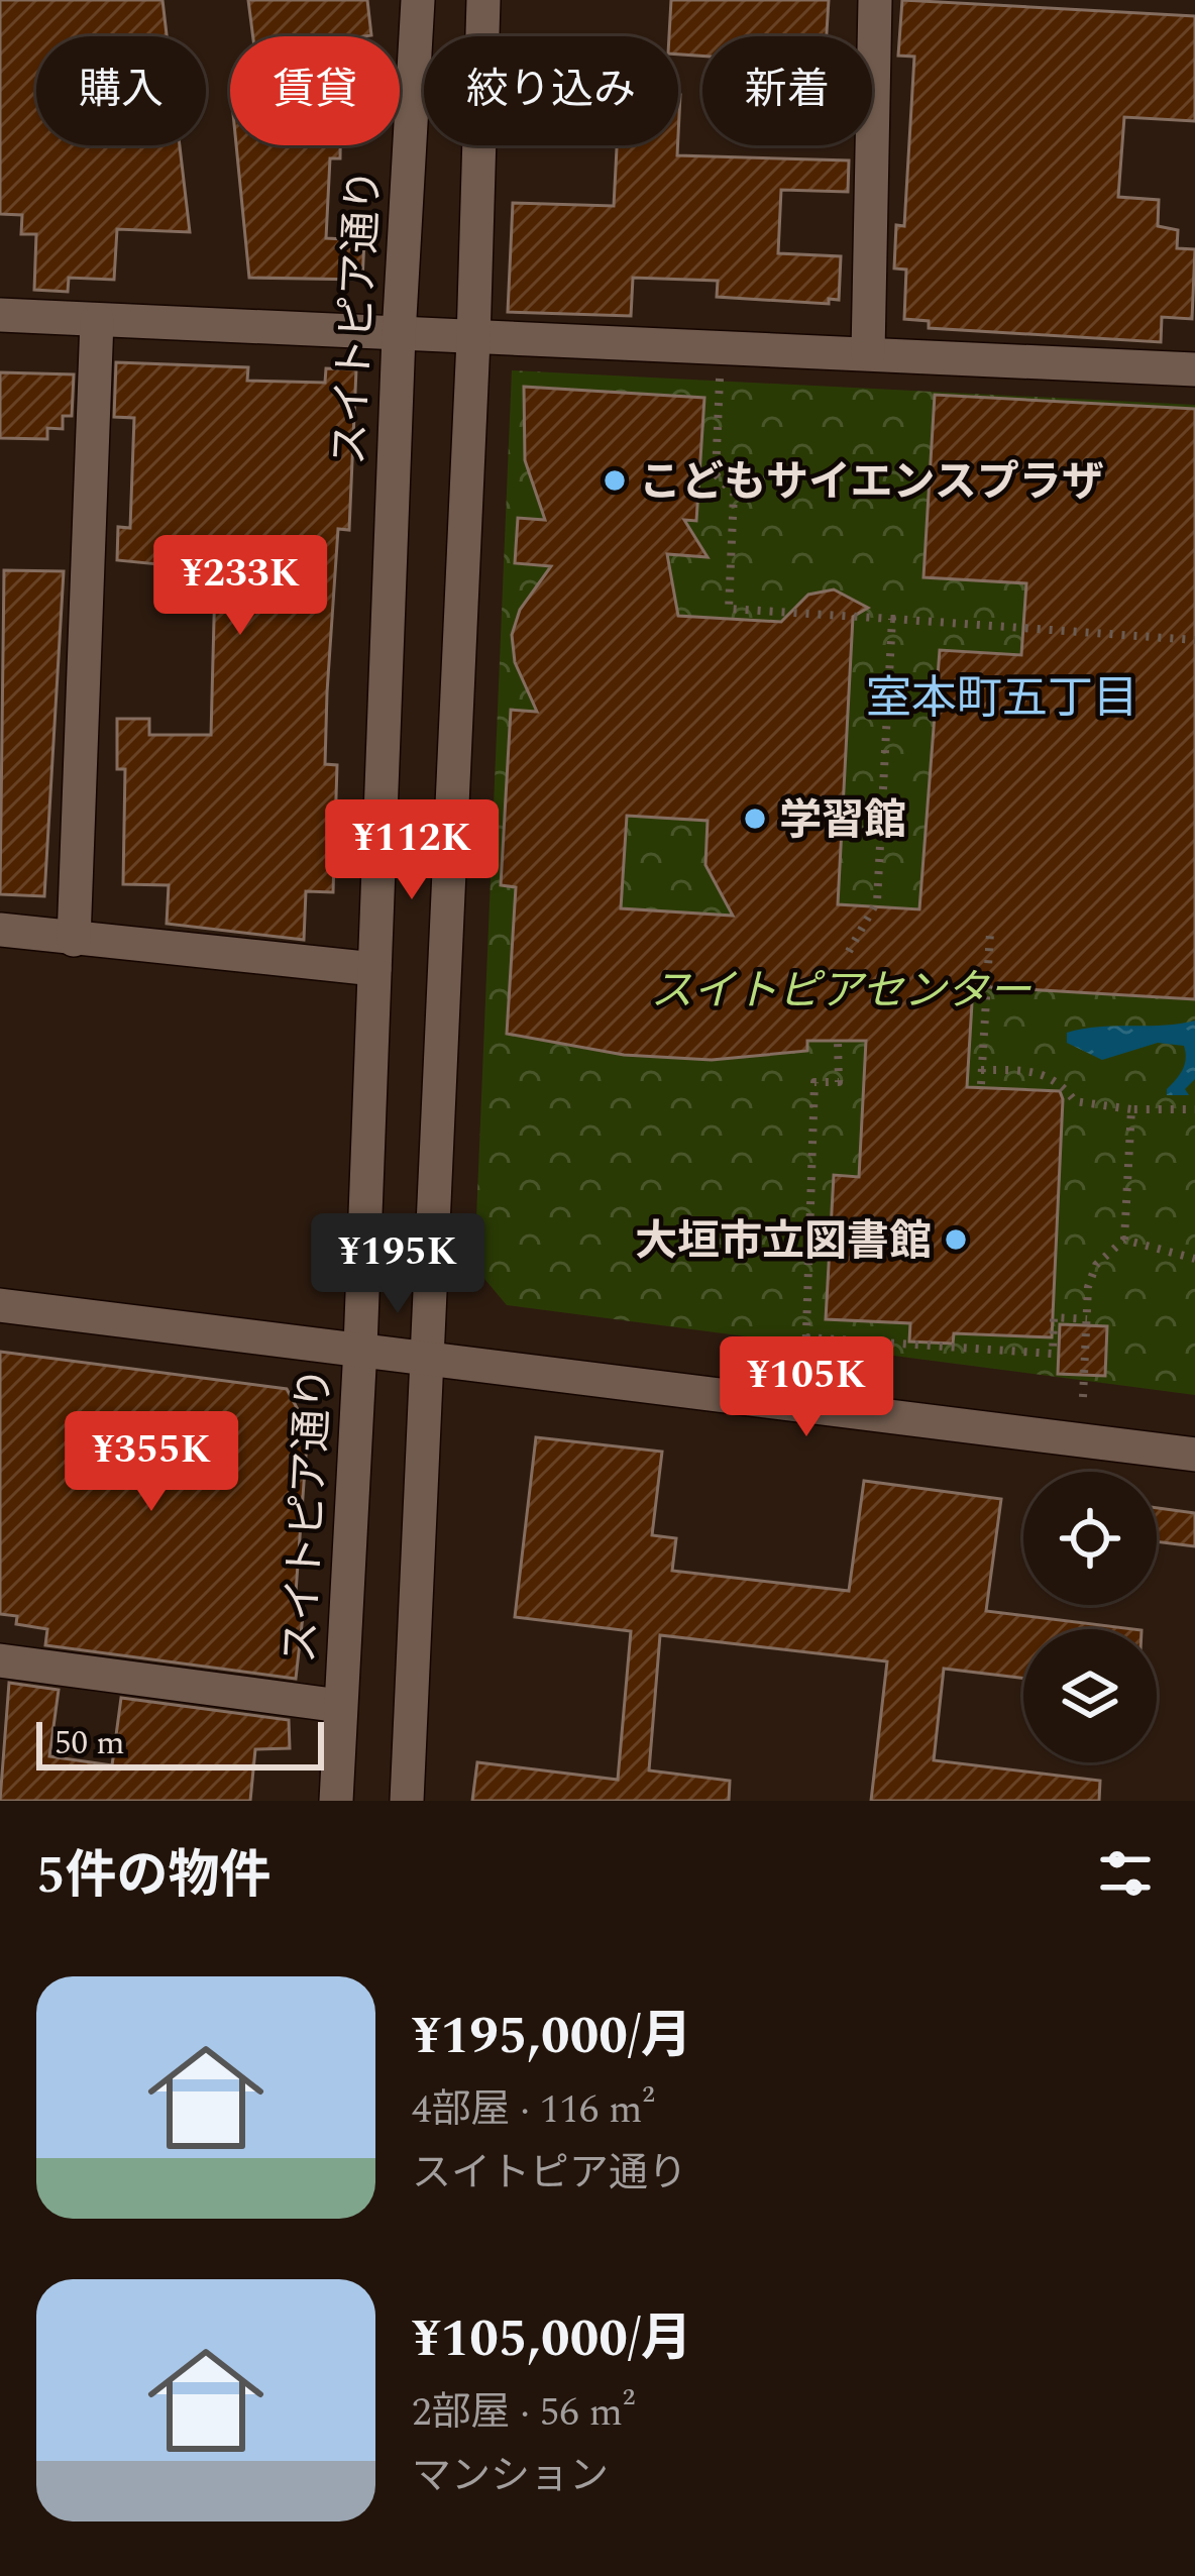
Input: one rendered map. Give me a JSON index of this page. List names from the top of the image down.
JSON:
{
  "streets": {
    "street": ["スイトピア通り"]
  },
  "districts": ["室本町五丁目"],
  "parks": ["スイトピアセンター"],
  "places": ["こどもサイエンスプラザ", "学習館", "大垣市立図書館"],
  "scale_bar": "50 m",
  "page": {
    "chip": [
      "購入",
      "賃貸",
      "絞り込み",
      "新着"
    ],
    "price": [
      "¥233K",
      "¥112K",
      "¥195K",
      "¥105K",
      "¥355K"
    ],
    "scale": "50 m",
    "heading": "5件の物件",
    "list": [
      {
        "name": "¥195,000/月",
        "note": "4部屋 · 116 m² · スイトピア通り"
      },
      {
        "name": "¥105,000/月",
        "note": "2部屋 · 56 m² · マンション"
      }
    ]
  }
}
